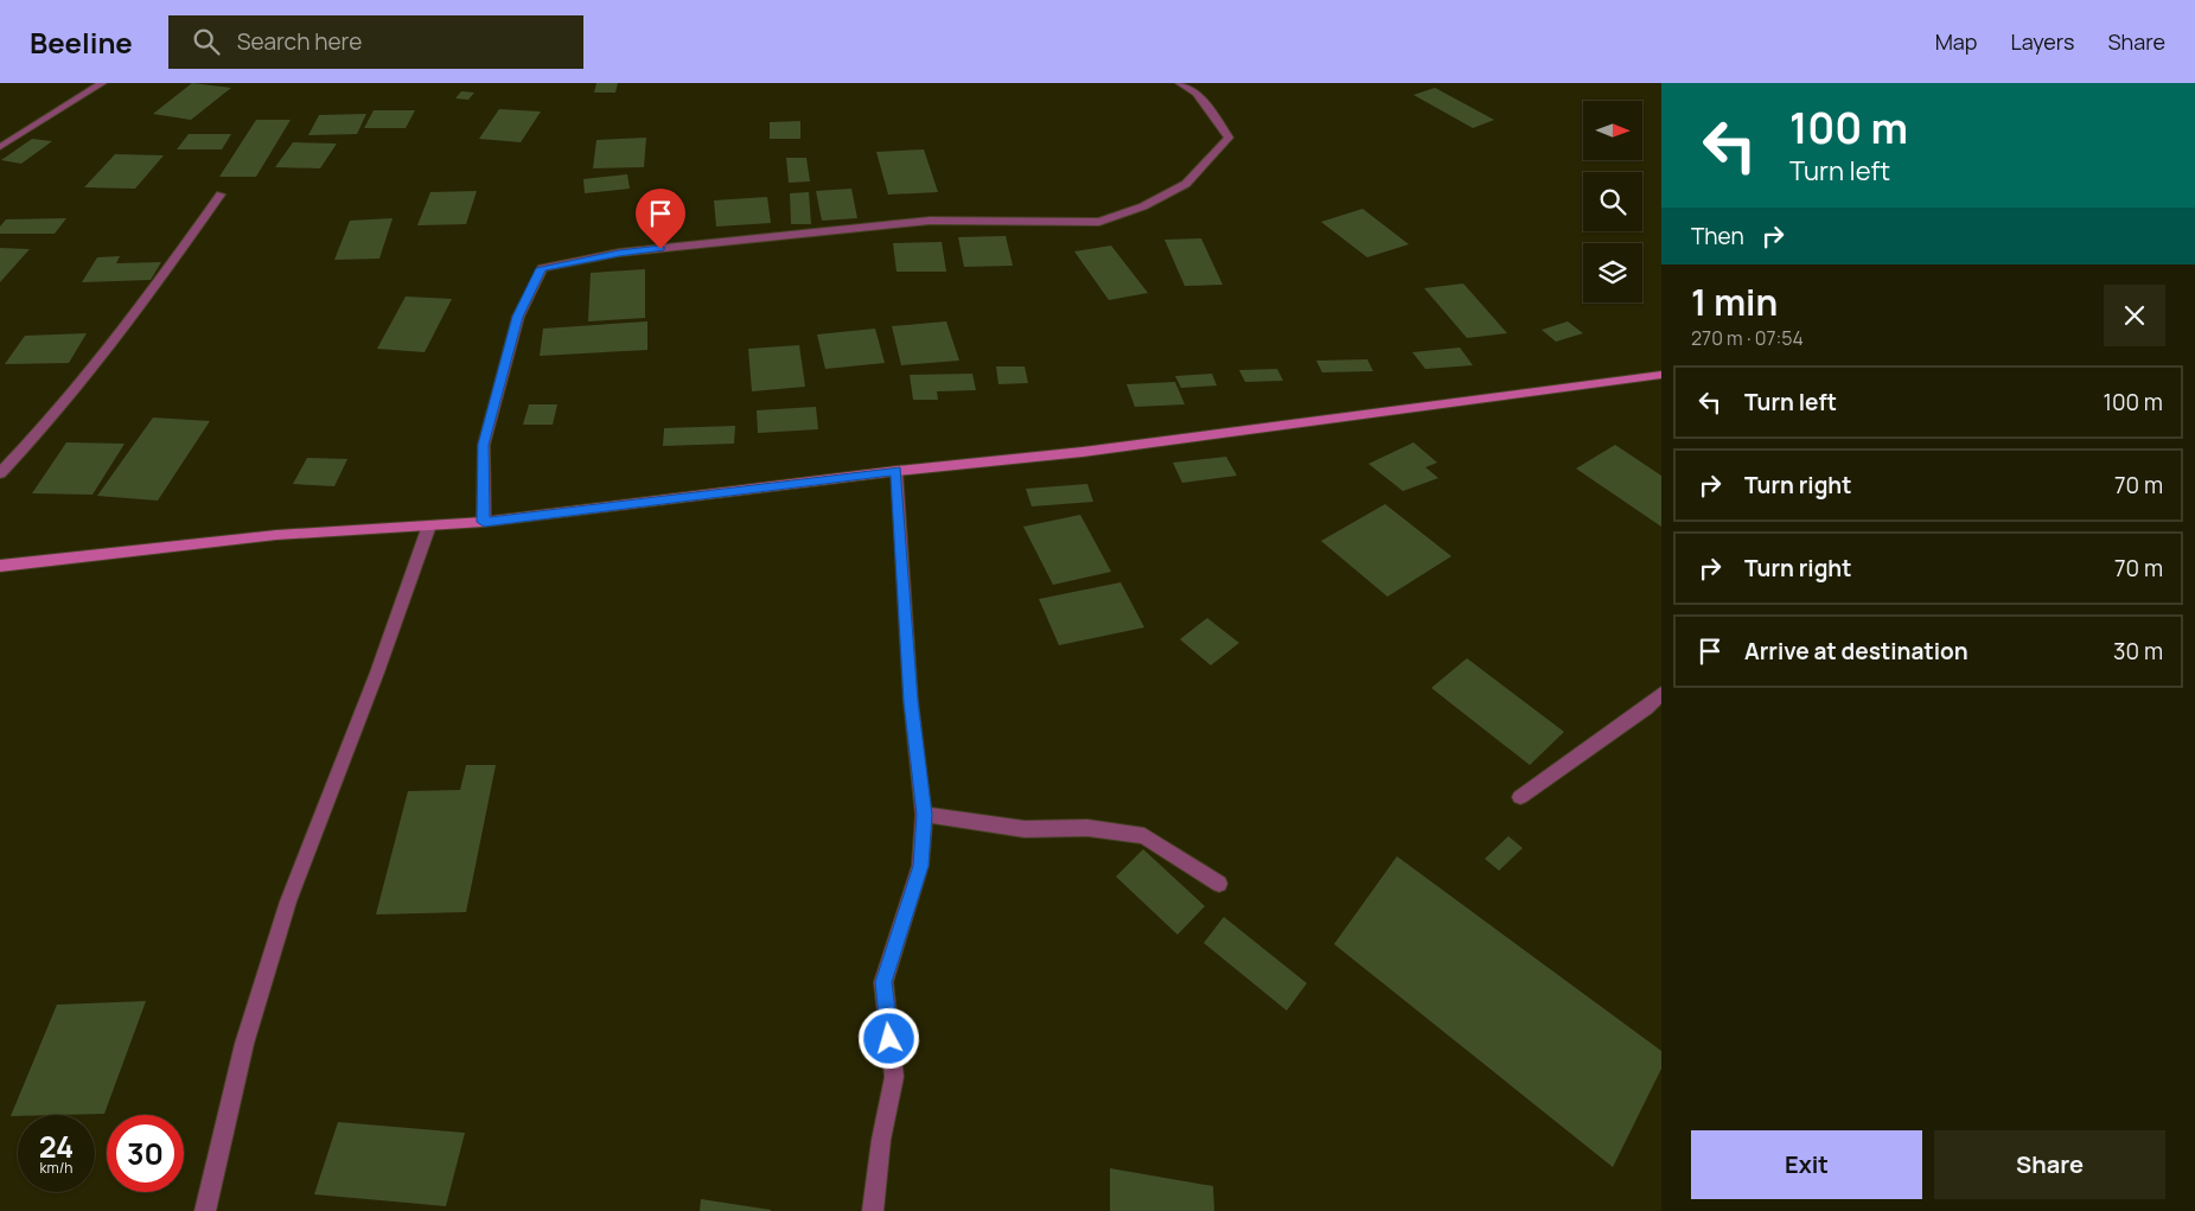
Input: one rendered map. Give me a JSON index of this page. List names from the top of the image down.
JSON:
{
  "north": "right",
  "page": {
    "header": "Beeline",
    "search": "Search here",
    "nav": ["Map", "Layers", "Share"],
    "turn": ["100 m", "Turn left"],
    "then": "Then",
    "heading": ["1 min", "270 m · 07:54"],
    "list": [
      {
        "name": "Turn left",
        "value": "100 m"
      },
      {
        "name": "Turn right",
        "value": "70 m"
      },
      {
        "name": "Turn right",
        "value": "70 m"
      },
      {
        "name": "Arrive at destination",
        "value": "30 m"
      }
    ],
    "speed": "24 km/h",
    "limit": "30",
    "buttons": ["Exit", "Share"]
  }
}
